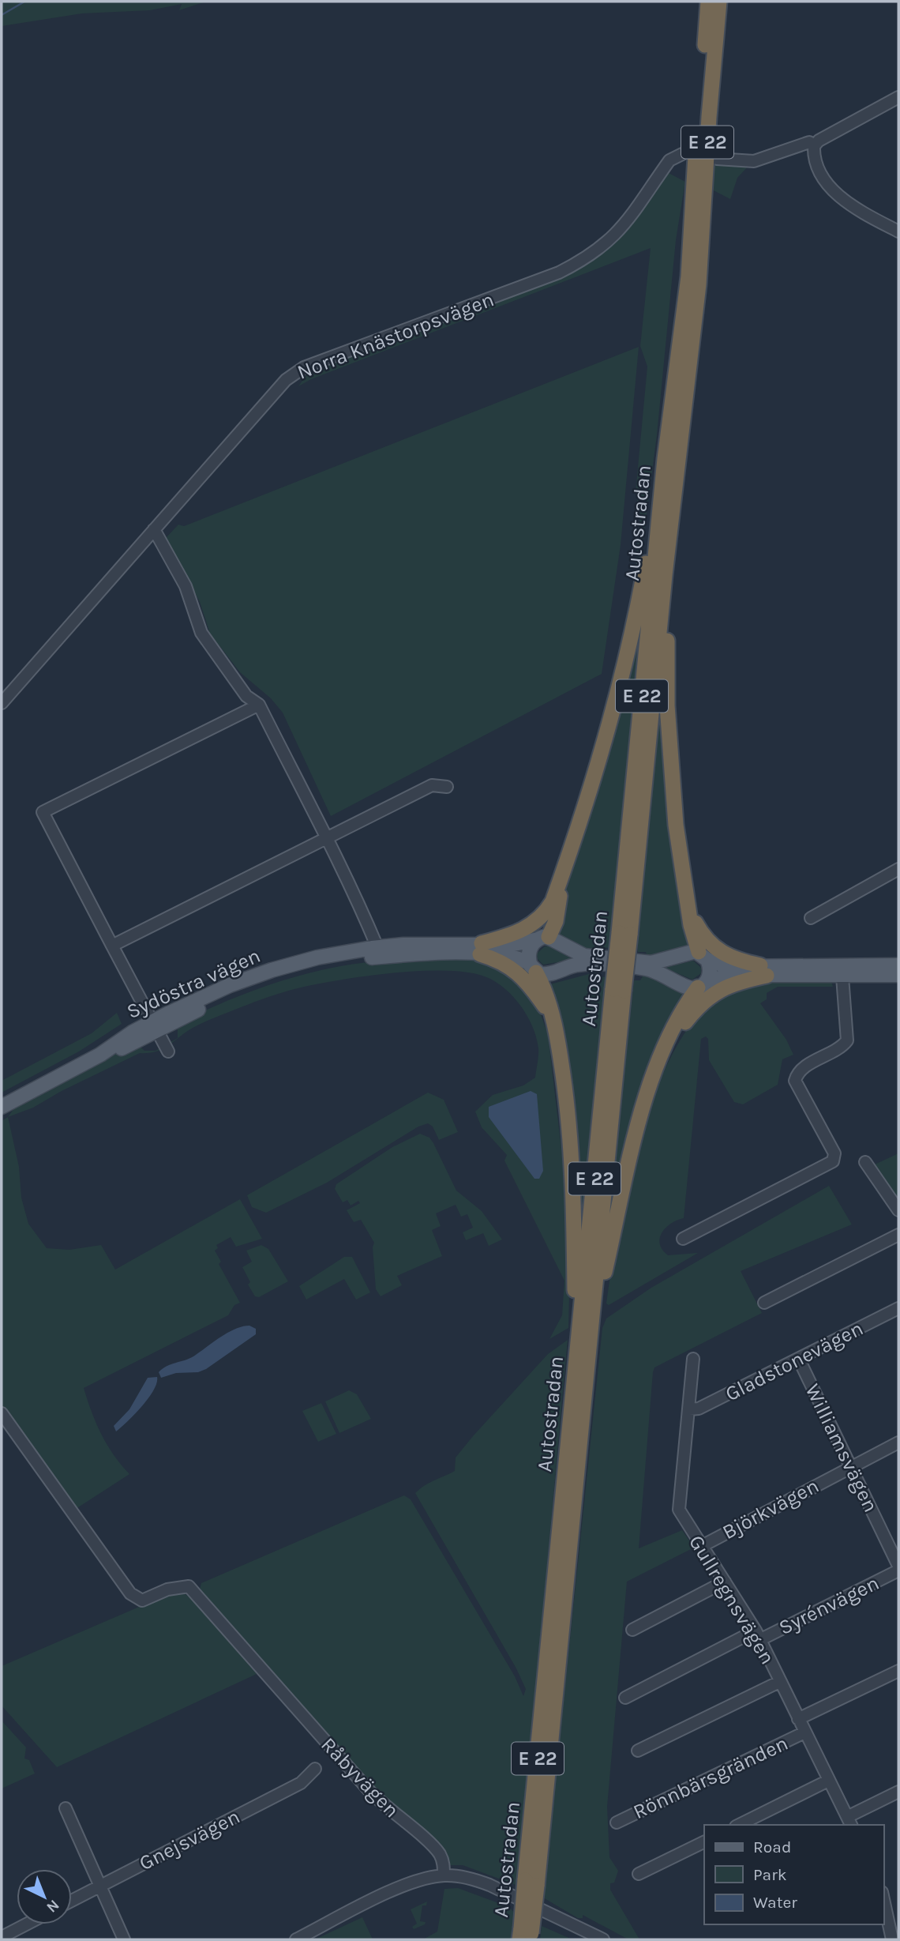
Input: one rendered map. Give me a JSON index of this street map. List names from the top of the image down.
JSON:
{
  "streets": {
    "highway": ["E 22", "Autostradan"],
    "main road": ["Sydöstra vägen"],
    "street": [
      "Norra Knästorpsvägen",
      "Gladstonevägen",
      "Williamsvägen",
      "Björkvägen",
      "Gullregnsvägen",
      "Syrénvägen",
      "Råbyvägen",
      "Rönnbärsgränden",
      "Gnejsvägen"
    ]
  },
  "crossings": [
    ["Gladstonevägen", "Williamsvägen"],
    ["Gladstonevägen", "Gullregnsvägen"],
    ["Williamsvägen", "Björkvägen"],
    ["Björkvägen", "Gullregnsvägen"],
    ["Gullregnsvägen", "Syrénvägen"],
    ["Gullregnsvägen", "Rönnbärsgränden"]
  ],
  "legend": ["Road", "Park", "Water"],
  "north": "bottom right"
}
